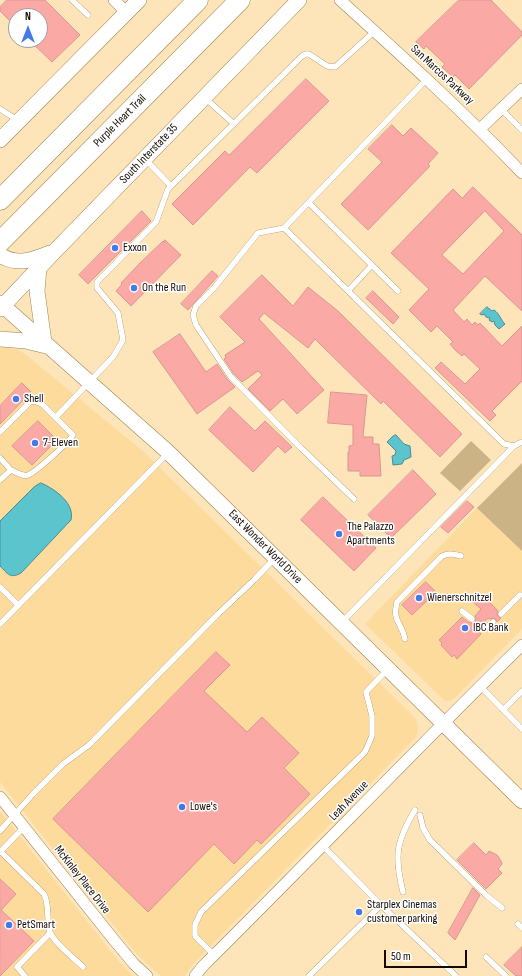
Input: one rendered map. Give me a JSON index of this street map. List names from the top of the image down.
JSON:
{
  "streets": {
    "highway": ["Purple Heart Trail"],
    "main road": ["South Interstate 35", "East Wonder World Drive"],
    "street": ["San Marcos Parkway", "Leah Avenue", "McKinley Place Drive"]
  },
  "crossings": [
    ["South Interstate 35", "East Wonder World Drive"],
    ["East Wonder World Drive", "Leah Avenue"]
  ],
  "places": [
    "Exxon",
    "On the Run",
    "Shell",
    "7-Eleven",
    "The Palazzo Apartments",
    "Wienerschnitzel",
    "IBC Bank",
    "Lowe's",
    "Starplex Cinemas customer parking",
    "PetSmart"
  ],
  "scale_bar": "50 m",
  "north": "top"
}
